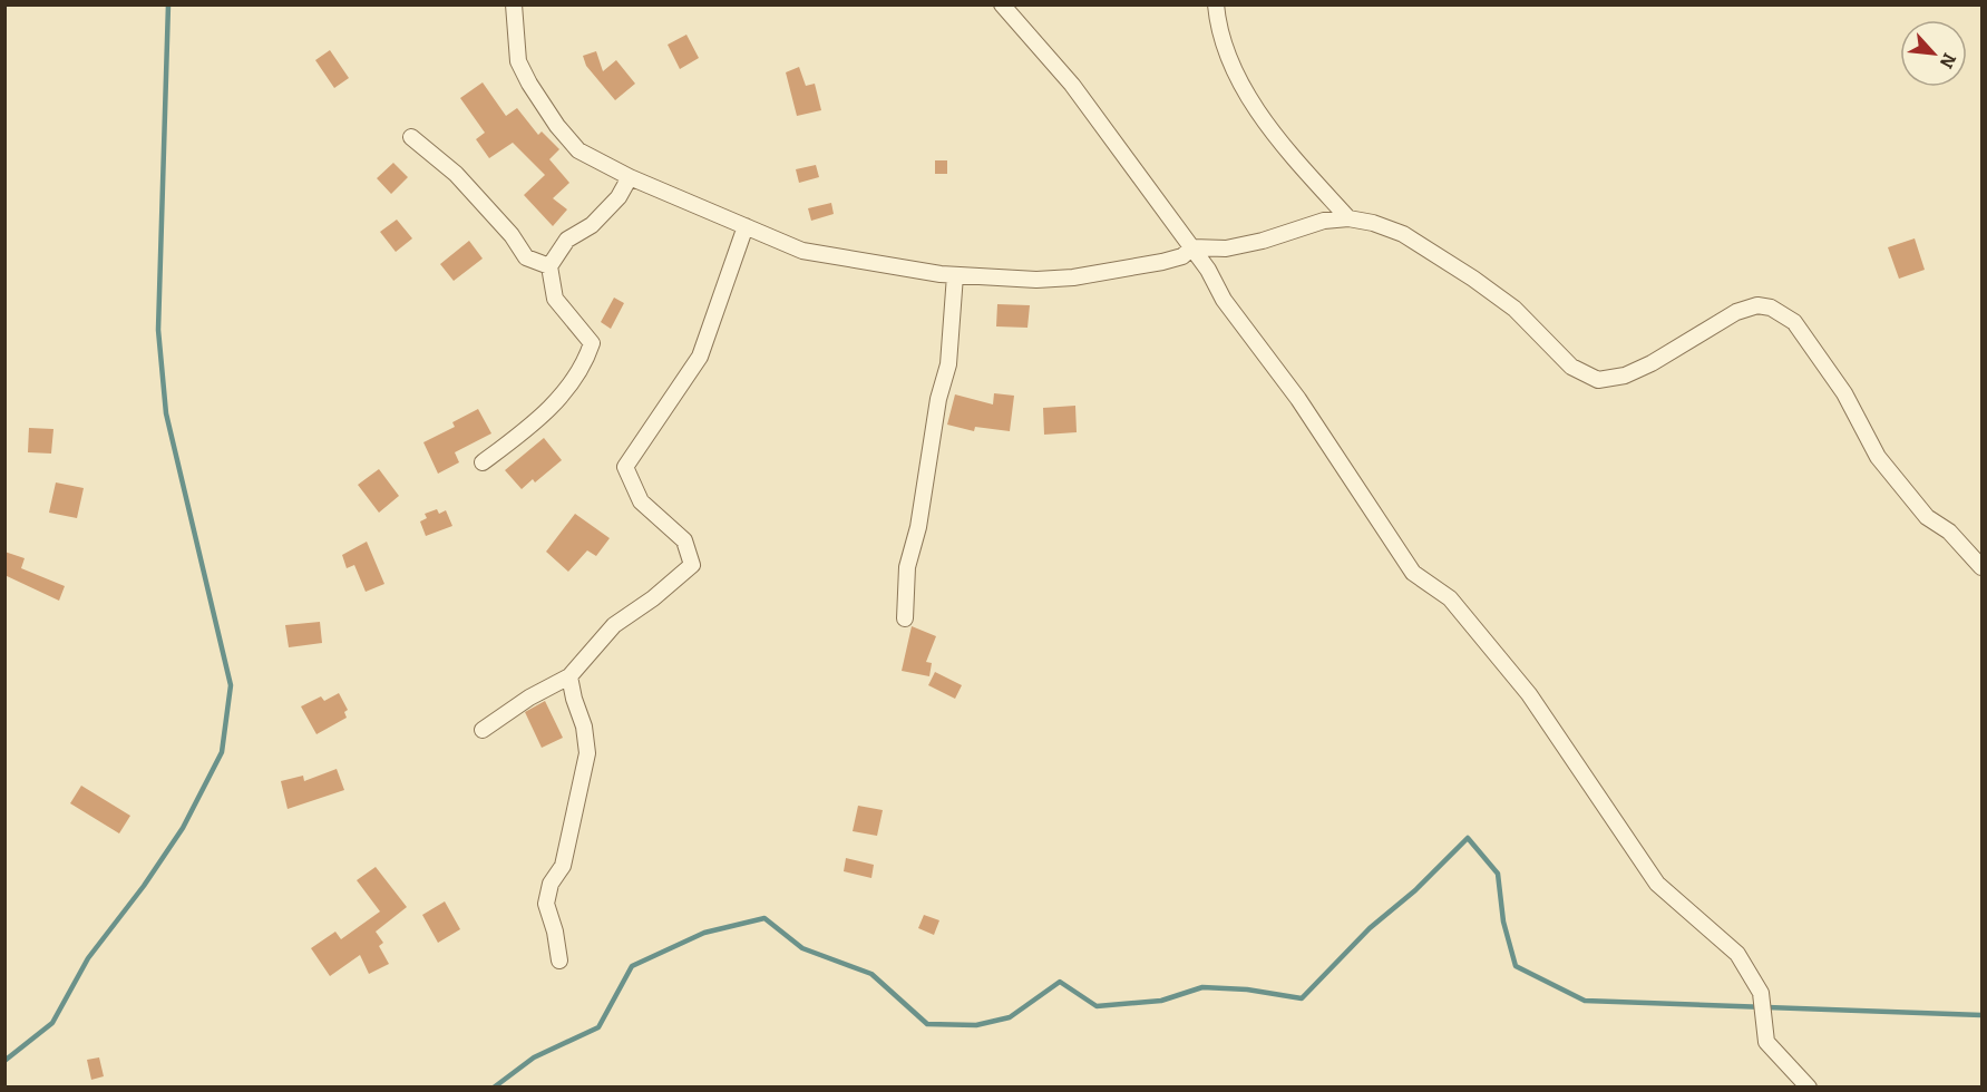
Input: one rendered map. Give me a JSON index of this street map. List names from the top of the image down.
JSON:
{
  "north": "bottom right"
}
